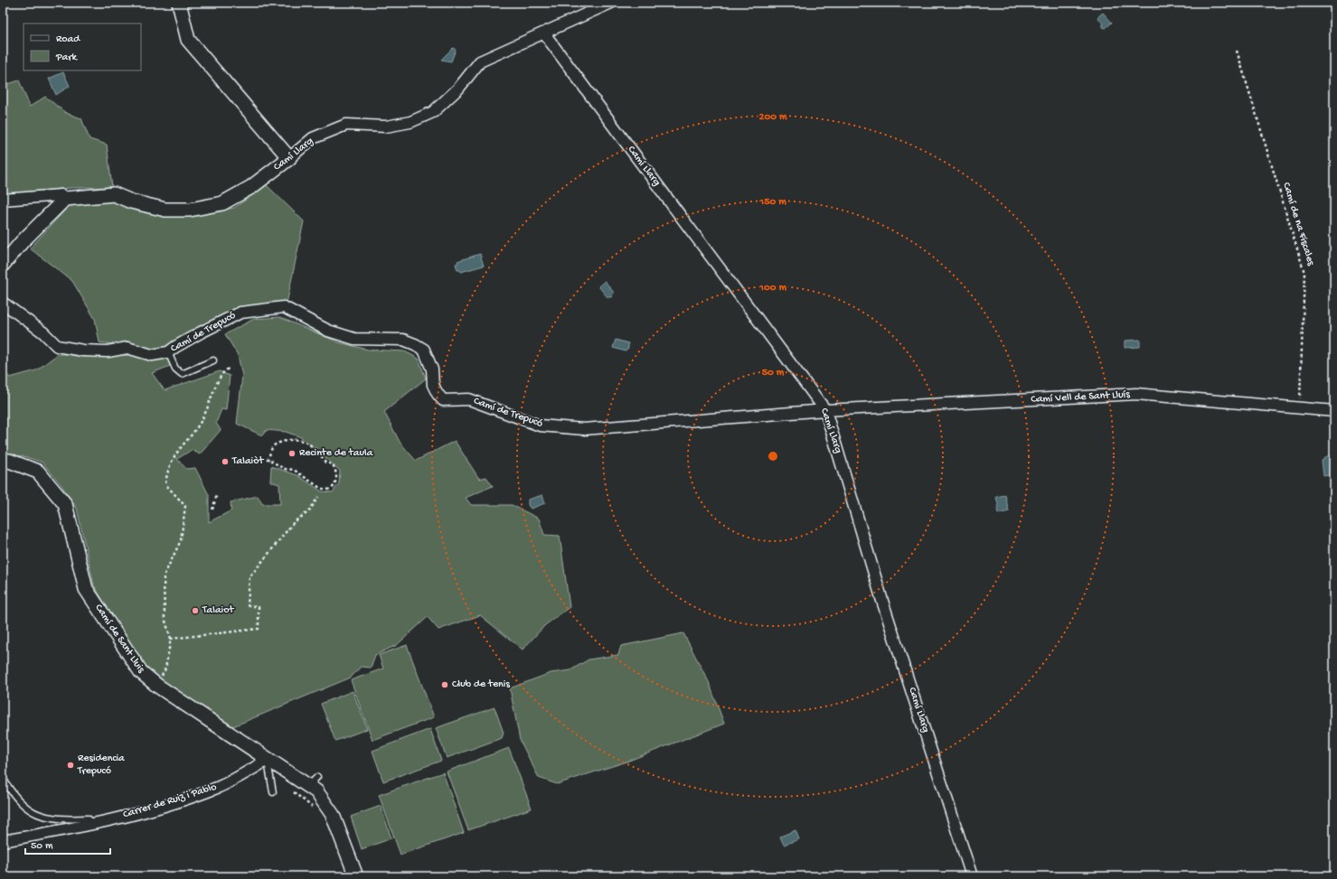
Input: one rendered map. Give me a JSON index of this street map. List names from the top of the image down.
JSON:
{
  "streets": {
    "street": [
      "Camí Llarg",
      "Camí de Trepucó",
      "Camí Vell de Sant Lluís",
      "Camí de Sant Lluis",
      "Carrer de Ruiz i Pablo"
    ],
    "path": ["Camí de na Fiscales"]
  },
  "crossings": [
    ["Camí Llarg", "Camí de Trepucó"],
    ["Camí Llarg", "Camí Vell de Sant Lluís"],
    ["Camí de na Fiscales", "Camí Vell de Sant Lluís"],
    ["Camí de Trepucó", "Camí Vell de Sant Lluís"],
    ["Camí de Sant Lluis", "Carrer de Ruiz i Pablo"]
  ],
  "places": [
    "Recinte de taula",
    "Talaiòt",
    "Talaiot",
    "Club de tenis",
    "Residencia Trepucó"
  ],
  "legend": ["Road", "Park"],
  "scale_bar": "50 m",
  "rings": [
    "200 m",
    "150 m",
    "100 m",
    "50 m"
  ]
}
